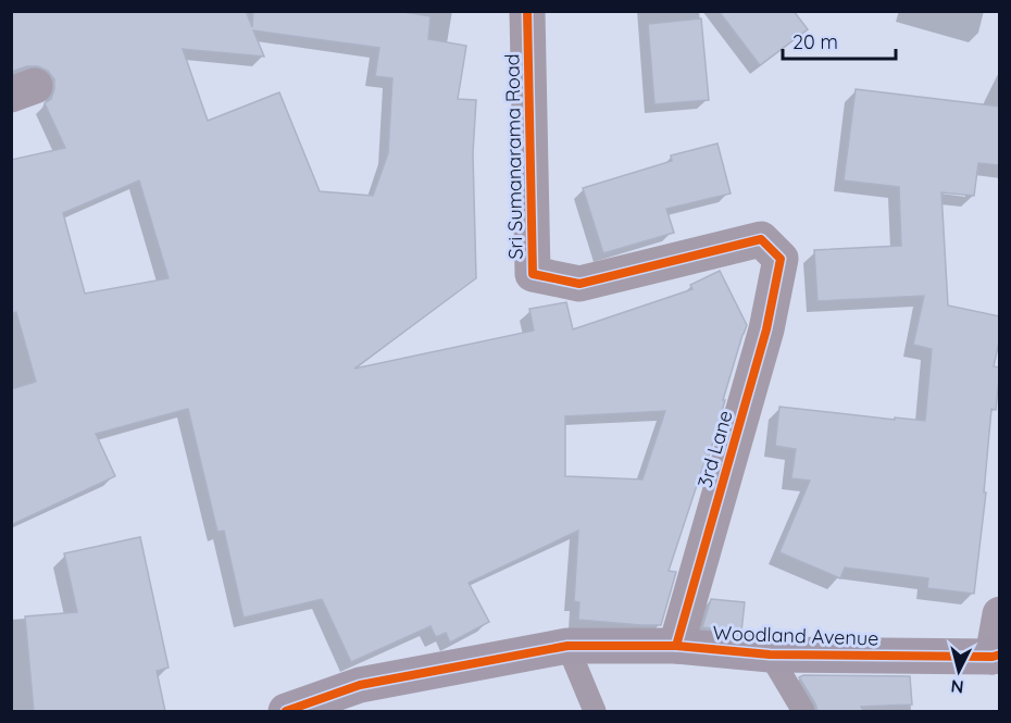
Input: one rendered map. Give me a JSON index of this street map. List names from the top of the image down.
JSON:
{
  "streets": {
    "street": ["Sri Sumanarama Road", "3rd Lane", "Woodland Avenue"]
  },
  "crossings": [
    ["Sri Sumanarama Road", "3rd Lane"],
    ["3rd Lane", "Woodland Avenue"]
  ],
  "scale_bar": "20 m",
  "north": "bottom"
}
